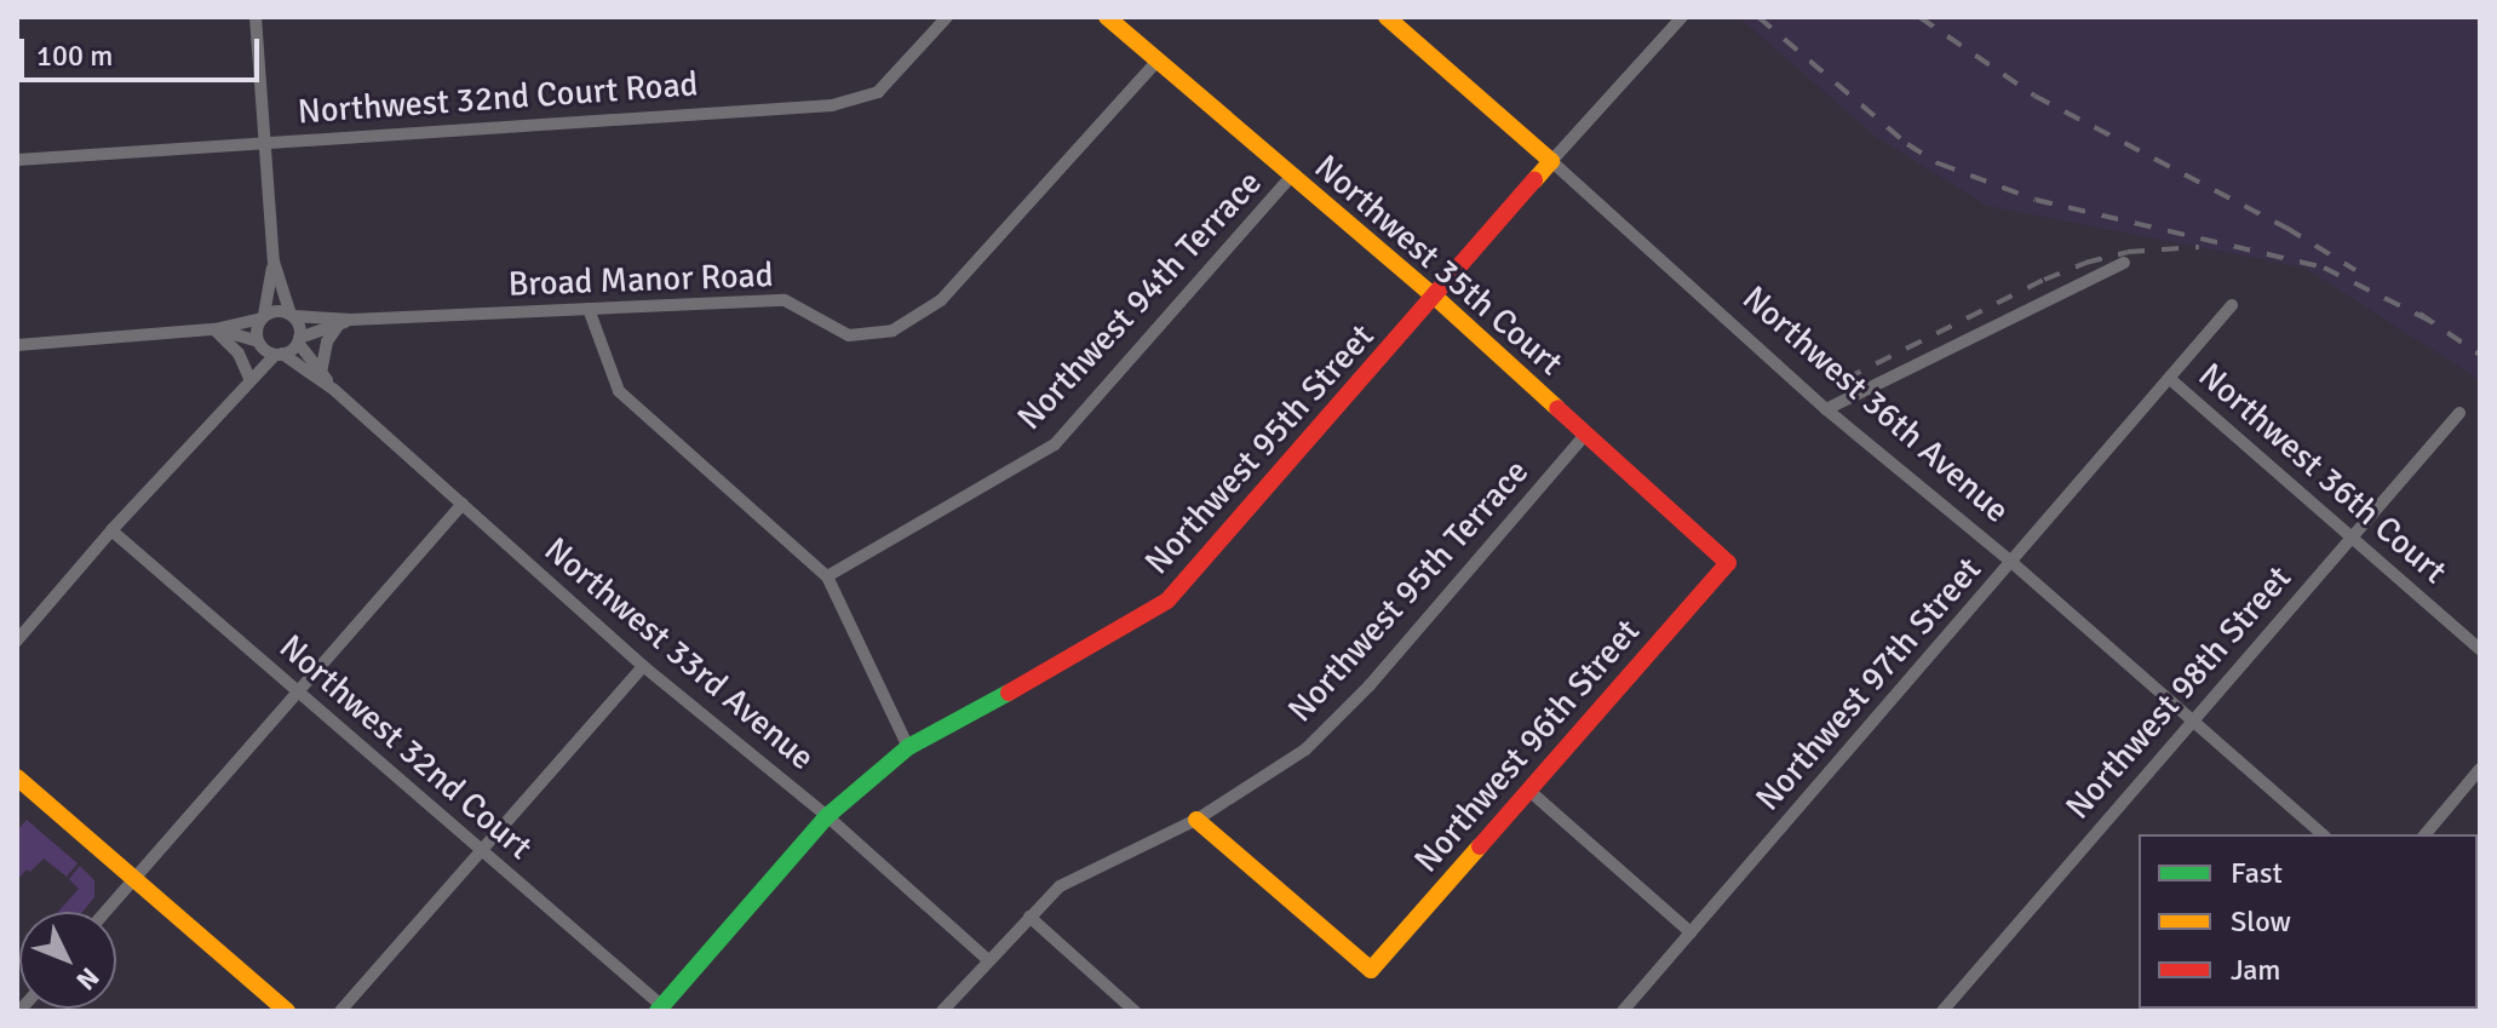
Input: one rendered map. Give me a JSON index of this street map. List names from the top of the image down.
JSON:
{
  "streets": {
    "street": [
      "Northwest 32nd Court Road",
      "Northwest 35th Court",
      "Broad Manor Road",
      "Northwest 94th Terrace",
      "Northwest 36th Avenue",
      "Northwest 95th Street",
      "Northwest 36th Court",
      "Northwest 95th Terrace",
      "Northwest 33rd Avenue",
      "Northwest 97th Street",
      "Northwest 98th Street",
      "Northwest 96th Street",
      "Northwest 32nd Court"
    ]
  },
  "crossings": [
    ["Northwest 35th Court", "Broad Manor Road"],
    ["Northwest 35th Court", "Northwest 94th Terrace"],
    ["Northwest 35th Court", "Northwest 95th Street"],
    ["Northwest 35th Court", "Northwest 95th Terrace"],
    ["Northwest 35th Court", "Northwest 96th Street"],
    ["Broad Manor Road", "Northwest 33rd Avenue"],
    ["Northwest 36th Avenue", "Northwest 95th Street"],
    ["Northwest 36th Avenue", "Northwest 97th Street"],
    ["Northwest 36th Avenue", "Northwest 98th Street"],
    ["Northwest 95th Street", "Northwest 33rd Avenue"],
    ["Northwest 95th Street", "Northwest 32nd Court"],
    ["Northwest 36th Court", "Northwest 97th Street"],
    ["Northwest 36th Court", "Northwest 98th Street"],
    ["Northwest 95th Terrace", "Northwest 33rd Avenue"],
    ["Northwest 95th Terrace", "Northwest 96th Street"]
  ],
  "legend": ["Fast", "Slow", "Jam"],
  "scale_bar": "100 m",
  "north": "bottom right"
}
